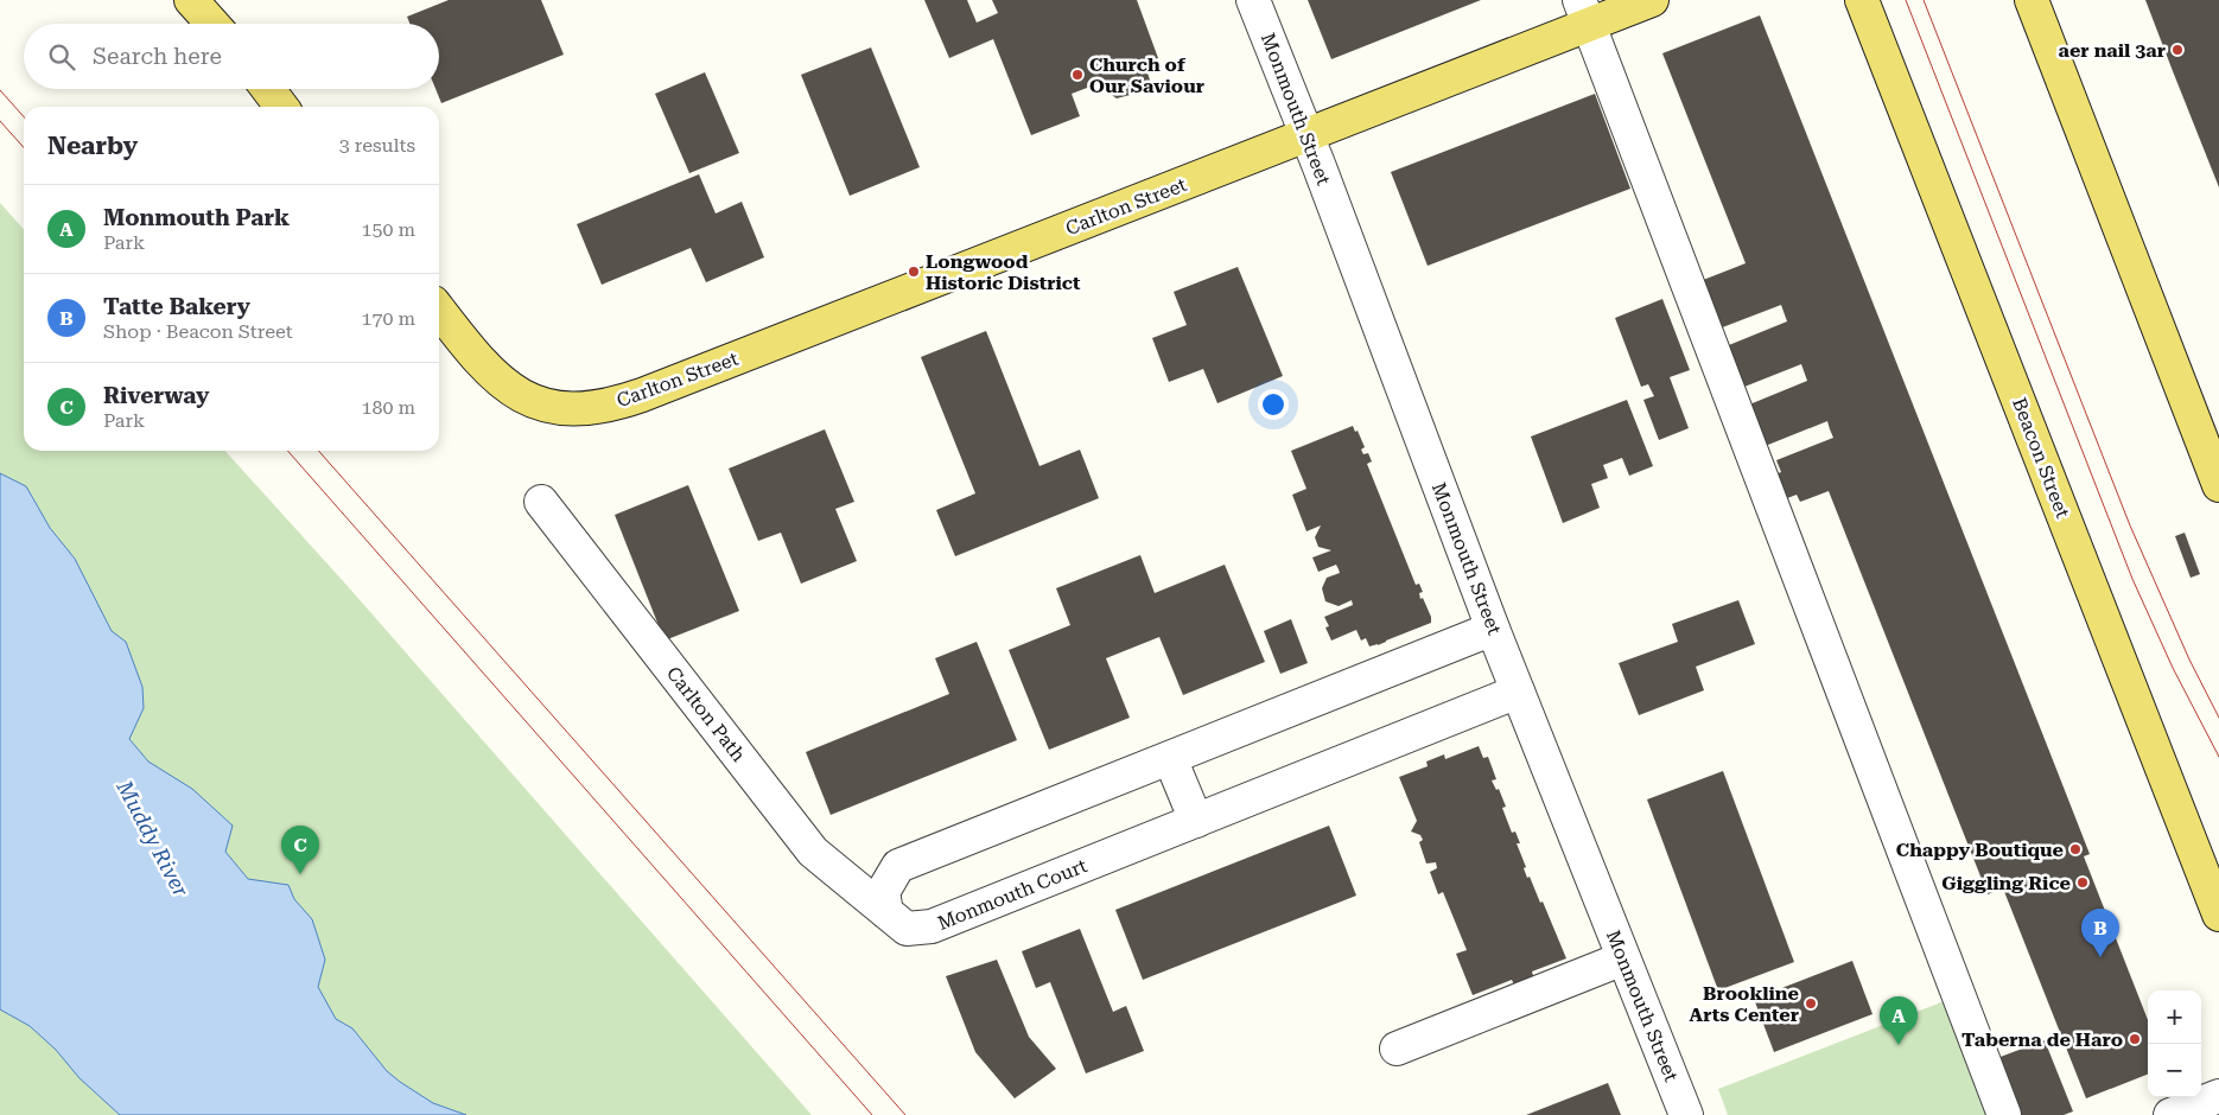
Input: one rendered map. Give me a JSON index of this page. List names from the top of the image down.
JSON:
{
  "streets": {
    "main road": ["Carlton Street", "Beacon Street"],
    "street": ["Monmouth Street", "Carlton Path", "Monmouth Court"]
  },
  "crossings": [
    ["Monmouth Street", "Carlton Street"],
    ["Monmouth Street", "Monmouth Court"],
    ["Carlton Path", "Monmouth Court"]
  ],
  "water": ["Muddy River"],
  "places": [
    "aer nail 3ar",
    "Church of Our Saviour",
    "Longwood Historic District",
    "Chappy Boutique",
    "Giggling Rice",
    "Brookline Arts Center",
    "Taberna de Haro"
  ],
  "page": {
    "search": "Search here",
    "heading": ["Nearby", "3 results"],
    "list": [
      {
        "mark": "A",
        "name": "Monmouth Park",
        "note": "Park",
        "value": "150 m"
      },
      {
        "mark": "B",
        "name": "Tatte Bakery",
        "note": "Shop · Beacon Street",
        "value": "170 m"
      },
      {
        "mark": "C",
        "name": "Riverway",
        "note": "Park",
        "value": "180 m"
      }
    ],
    "pins": ["C", "B", "A"],
    "map_buttons": ["+", "−"]
  }
}
